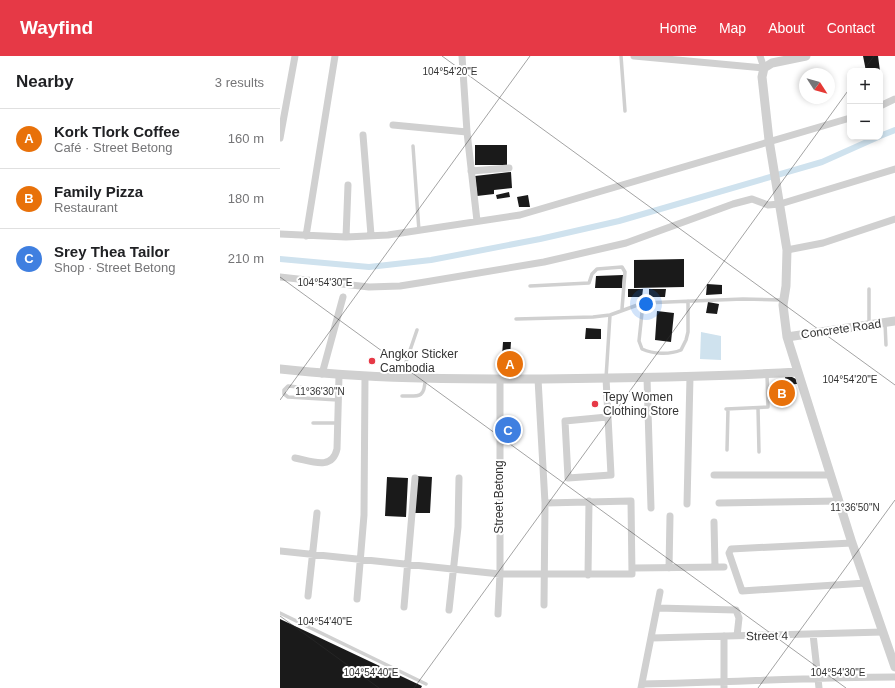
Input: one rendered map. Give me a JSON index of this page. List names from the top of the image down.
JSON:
{
  "streets": {
    "street": ["Concrete Road", "Street Betong", "Street 4"]
  },
  "places": ["Angkor Sticker Cambodia", "Tepy Women Clothing Store"],
  "north": "bottom right",
  "page": {
    "header": "Wayfind",
    "nav": [
      "Home",
      "Map",
      "About",
      "Contact"
    ],
    "heading": ["Nearby", "3 results"],
    "map_buttons": ["+", "−"],
    "list": [
      {
        "mark": "A",
        "name": "Kork Tlork Coffee",
        "note": "Café · Street Betong",
        "value": "160 m"
      },
      {
        "mark": "B",
        "name": "Family Pizza",
        "note": "Restaurant",
        "value": "180 m"
      },
      {
        "mark": "C",
        "name": "Srey Thea Tailor",
        "note": "Shop · Street Betong",
        "value": "210 m"
      }
    ],
    "pins": ["A", "B", "C"]
  },
  "coordinates": [
    "104°54'20\"E",
    "104°54'30\"E",
    "11°36'30\"N",
    "11°36'50\"N",
    "104°54'40\"E"
  ]
}
